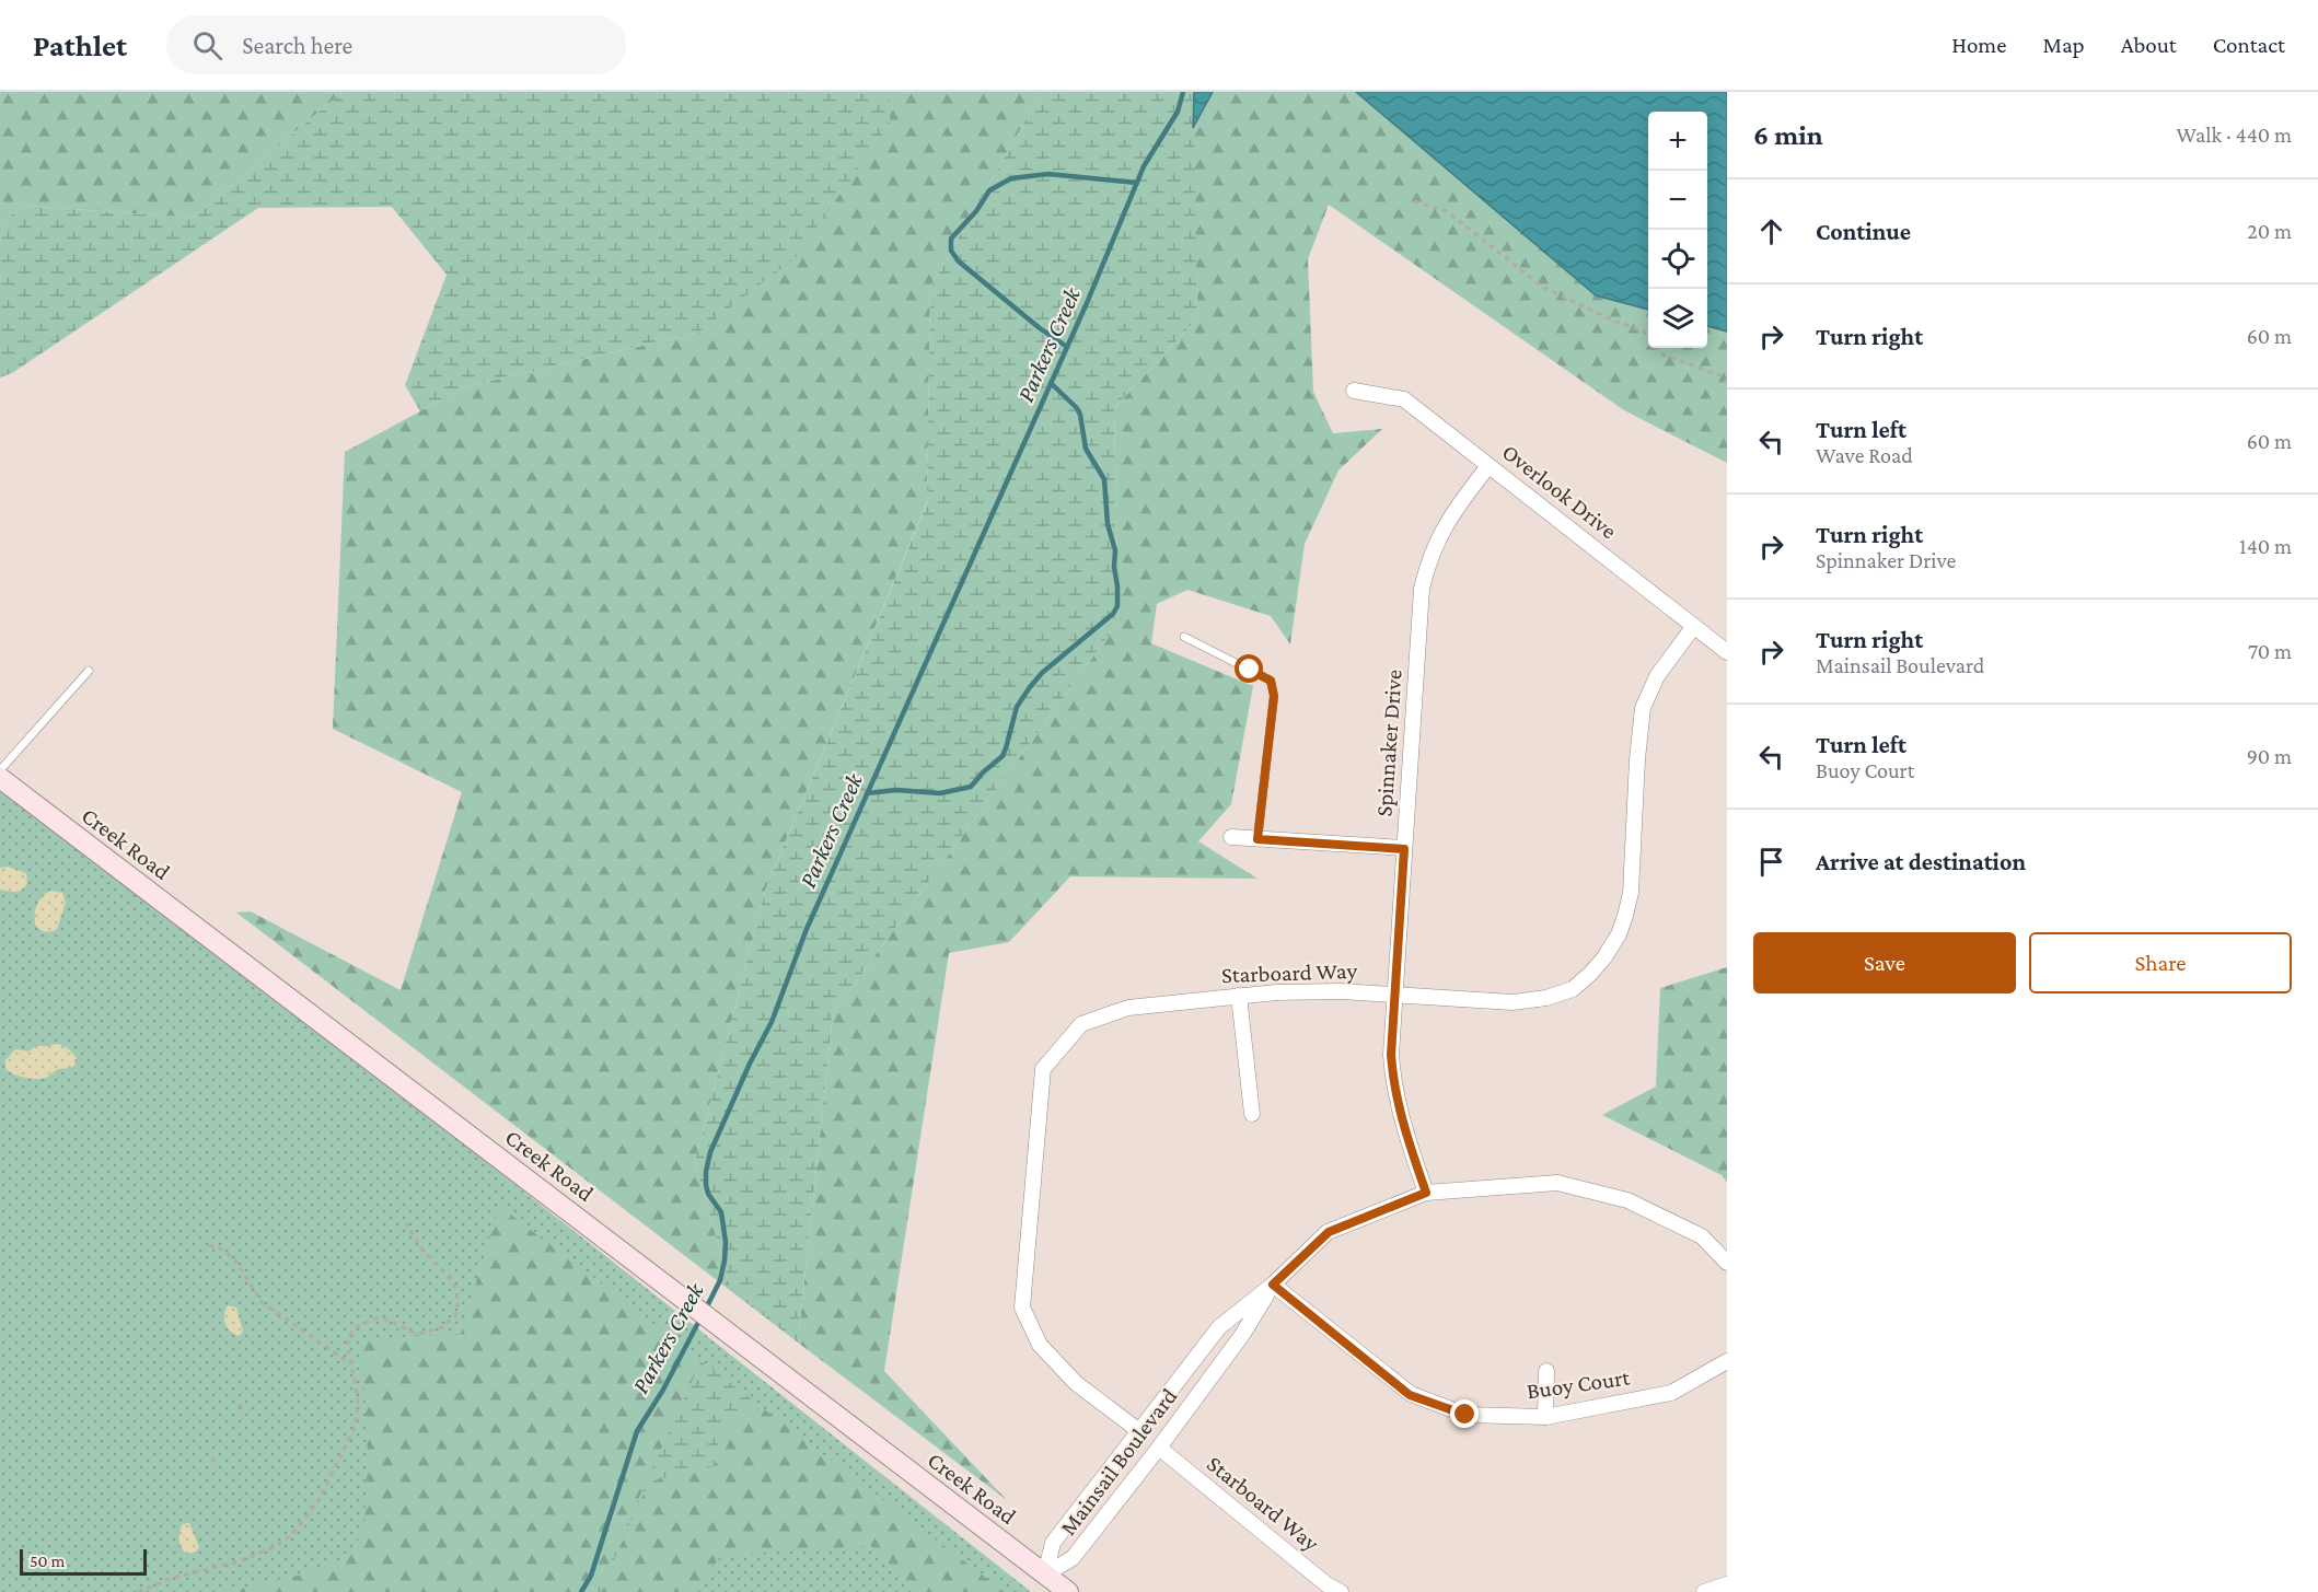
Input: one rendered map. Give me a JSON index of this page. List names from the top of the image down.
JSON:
{
  "streets": {
    "main road": ["Creek Road"],
    "street": [
      "Overlook Drive",
      "Spinnaker Drive",
      "Starboard Way",
      "Buoy Court",
      "Mainsail Boulevard"
    ]
  },
  "crossings": [
    ["Overlook Drive", "Spinnaker Drive"],
    ["Overlook Drive", "Starboard Way"],
    ["Spinnaker Drive", "Starboard Way"],
    ["Spinnaker Drive", "Mainsail Boulevard"],
    ["Creek Road", "Mainsail Boulevard"],
    ["Starboard Way", "Mainsail Boulevard"],
    ["Buoy Court", "Mainsail Boulevard"]
  ],
  "water": ["Parkers Creek"],
  "scale_bar": "50 m",
  "page": {
    "header": "Pathlet",
    "search": "Search here",
    "nav": [
      "Home",
      "Map",
      "About",
      "Contact"
    ],
    "heading": ["6 min", "Walk · 440 m"],
    "map_buttons": ["+", "−"],
    "list": [
      ["Continue", "20 m"],
      ["Turn right", "60 m"],
      ["Turn left", "Wave Road", "60 m"],
      ["Turn right", "Spinnaker Drive", "140 m"],
      ["Turn right", "Mainsail Boulevard", "70 m"],
      ["Turn left", "Buoy Court", "90 m"],
      "Arrive at destination"
    ],
    "buttons": ["Save", "Share"],
    "scale": "50 m"
  }
}
